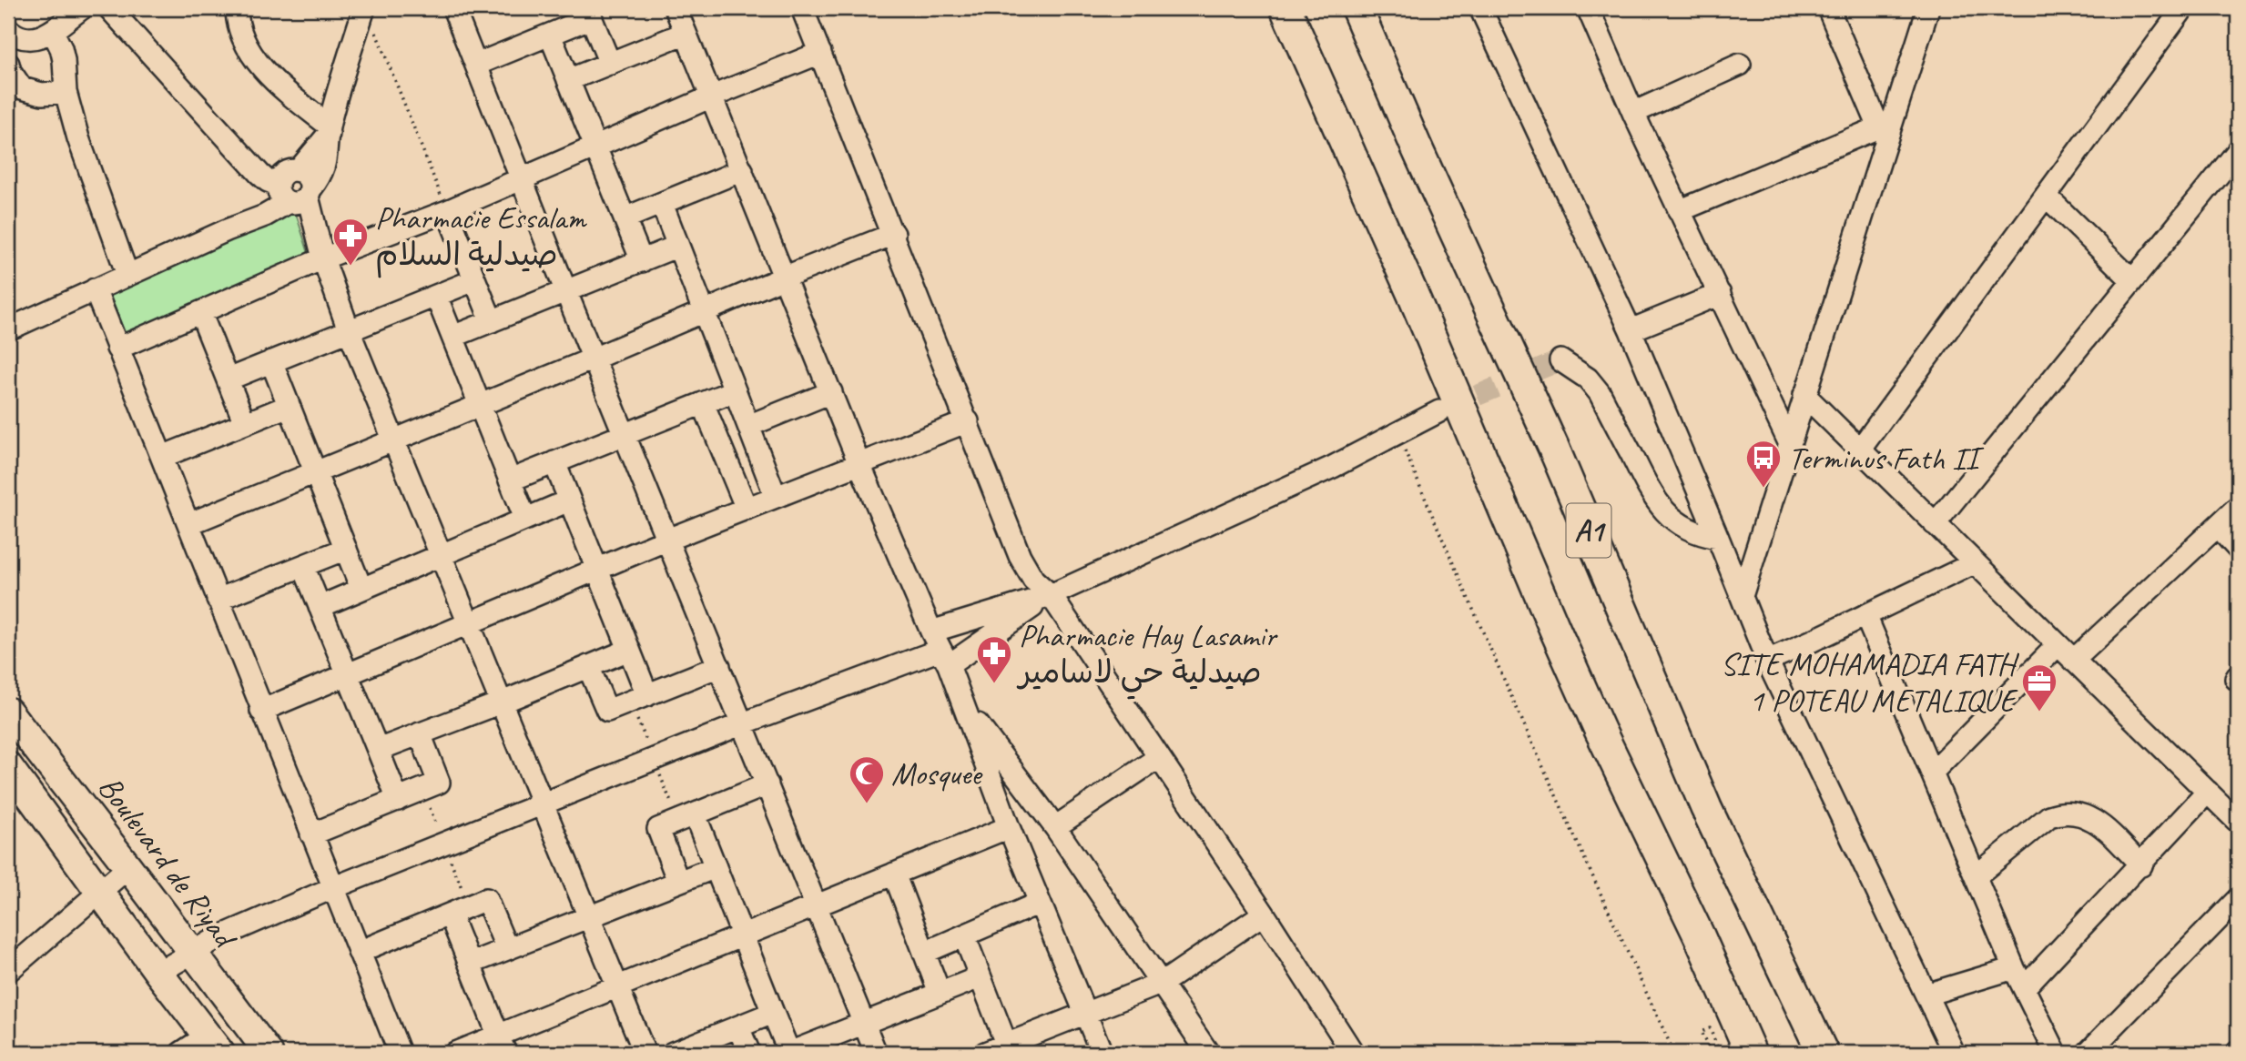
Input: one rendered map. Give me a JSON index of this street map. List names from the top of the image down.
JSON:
{
  "streets": {
    "highway": ["A1"],
    "main road": ["Boulevard de Riyad"]
  },
  "places": {
    "pharmacy": ["Pharmacie Essalam صيدلية السلام", "Pharmacie Hay Lasamir صيدلية حي لاسامير"],
    "bus stop": ["Terminus Fath II"],
    "office": ["SITE MOHAMADIA FATH 1 POTEAU METALIQUE"],
    "mosque": ["Mosquee"]
  }
}
